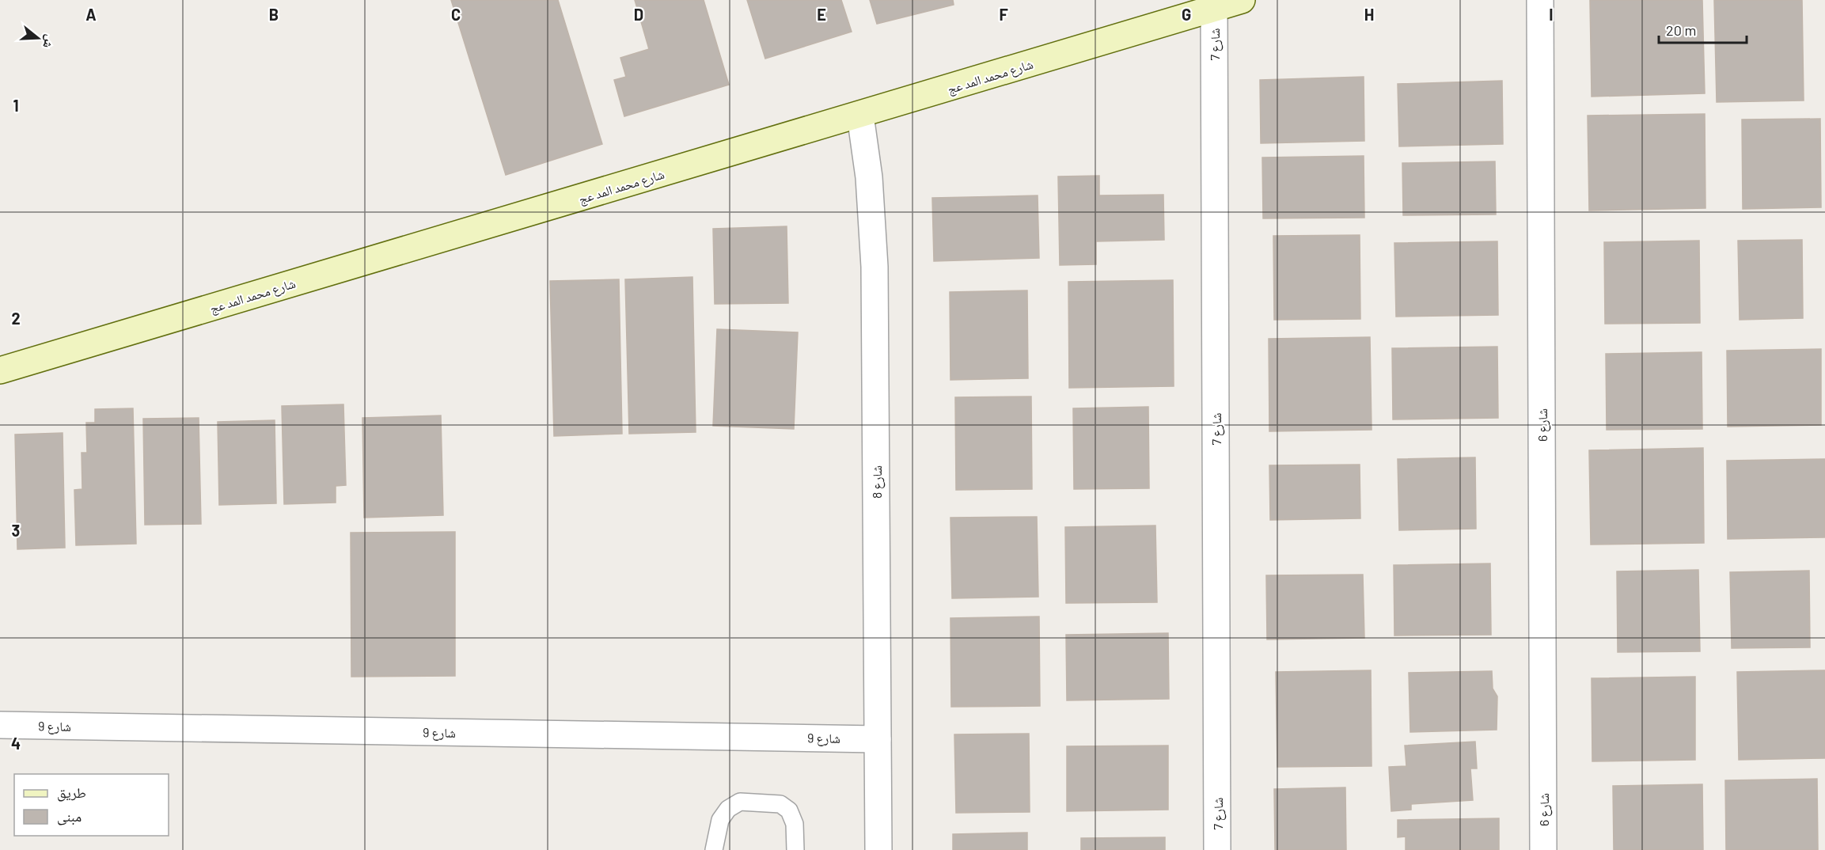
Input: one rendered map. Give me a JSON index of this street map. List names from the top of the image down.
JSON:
{
  "streets": {
    "street": [
      "شارع 7",
      "شارع محمد المد عج",
      "شارع 6",
      "شارع 8",
      "شارع 9"
    ]
  },
  "crossings": [
    ["شارع 7", "شارع محمد المد عج"],
    ["شارع محمد المد عج", "شارع 8"],
    ["شارع 8", "شارع 9"]
  ],
  "legend": ["طريق", "مبنى"],
  "scale_bar": "20 m",
  "north": "right",
  "grid": {
    "columns": [
      "A",
      "B",
      "C",
      "D",
      "E",
      "F",
      "G",
      "H",
      "I"
    ],
    "rows": [
      "1",
      "2",
      "3",
      "4"
    ]
  }
}
